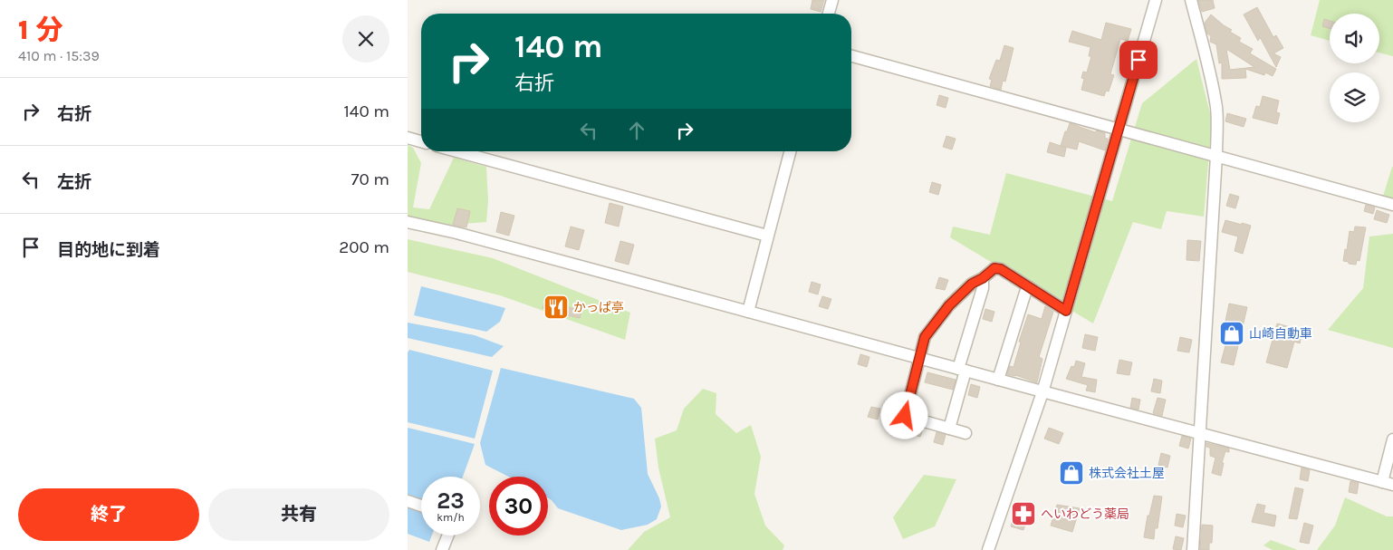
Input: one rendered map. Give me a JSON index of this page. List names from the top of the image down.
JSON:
{
  "places": {
    "restaurant": ["かっぱ亭"],
    "shop": ["山崎自動車", "株式会社土屋"],
    "pharmacy": ["へいわどう薬局"]
  },
  "page": {
    "heading": ["1 分", "410 m · 15:39"],
    "turn": ["140 m", "右折"],
    "list": [
      {
        "name": "右折",
        "value": "140 m"
      },
      {
        "name": "左折",
        "value": "70 m"
      },
      {
        "name": "目的地に到着",
        "value": "200 m"
      }
    ],
    "speed": "23 km/h",
    "limit": "30",
    "buttons": ["終了", "共有"]
  }
}
